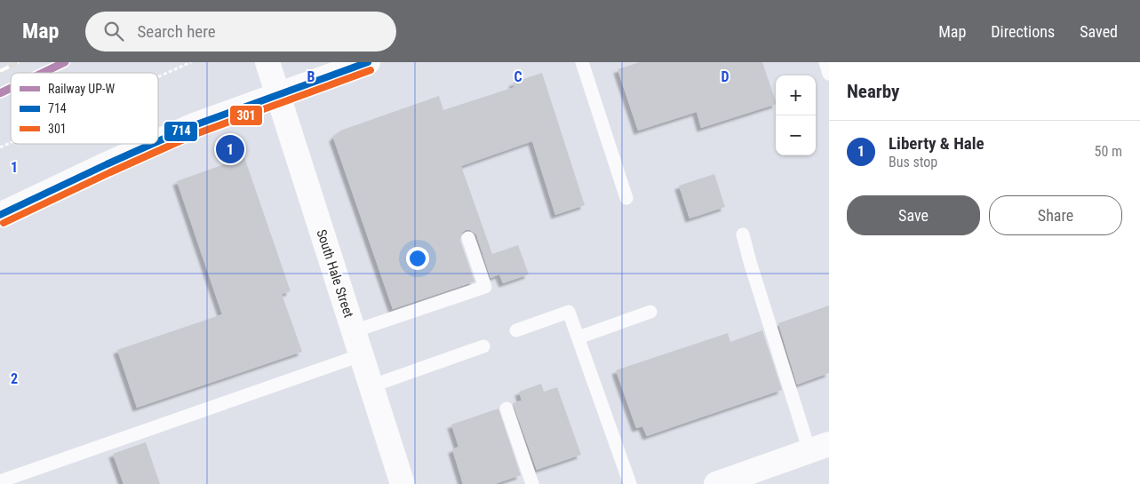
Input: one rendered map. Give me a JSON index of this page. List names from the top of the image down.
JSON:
{
  "streets": {
    "street": ["South Hale Street"]
  },
  "lines": ["rail line UP-W", "transit line 714", "transit line 301"],
  "legend": ["Railway UP-W", "714", "301"],
  "page": {
    "header": "Map",
    "search": "Search here",
    "nav": ["Map", "Directions", "Saved"],
    "heading": "Nearby",
    "map_buttons": ["+", "−"],
    "list": [
      {
        "mark": "1",
        "name": "Liberty & Hale",
        "note": "Bus stop",
        "value": "50 m"
      }
    ],
    "pins": "1",
    "buttons": ["Save", "Share"]
  },
  "grid": {
    "columns": ["B", "C", "D"],
    "rows": ["1", "2"]
  }
}
